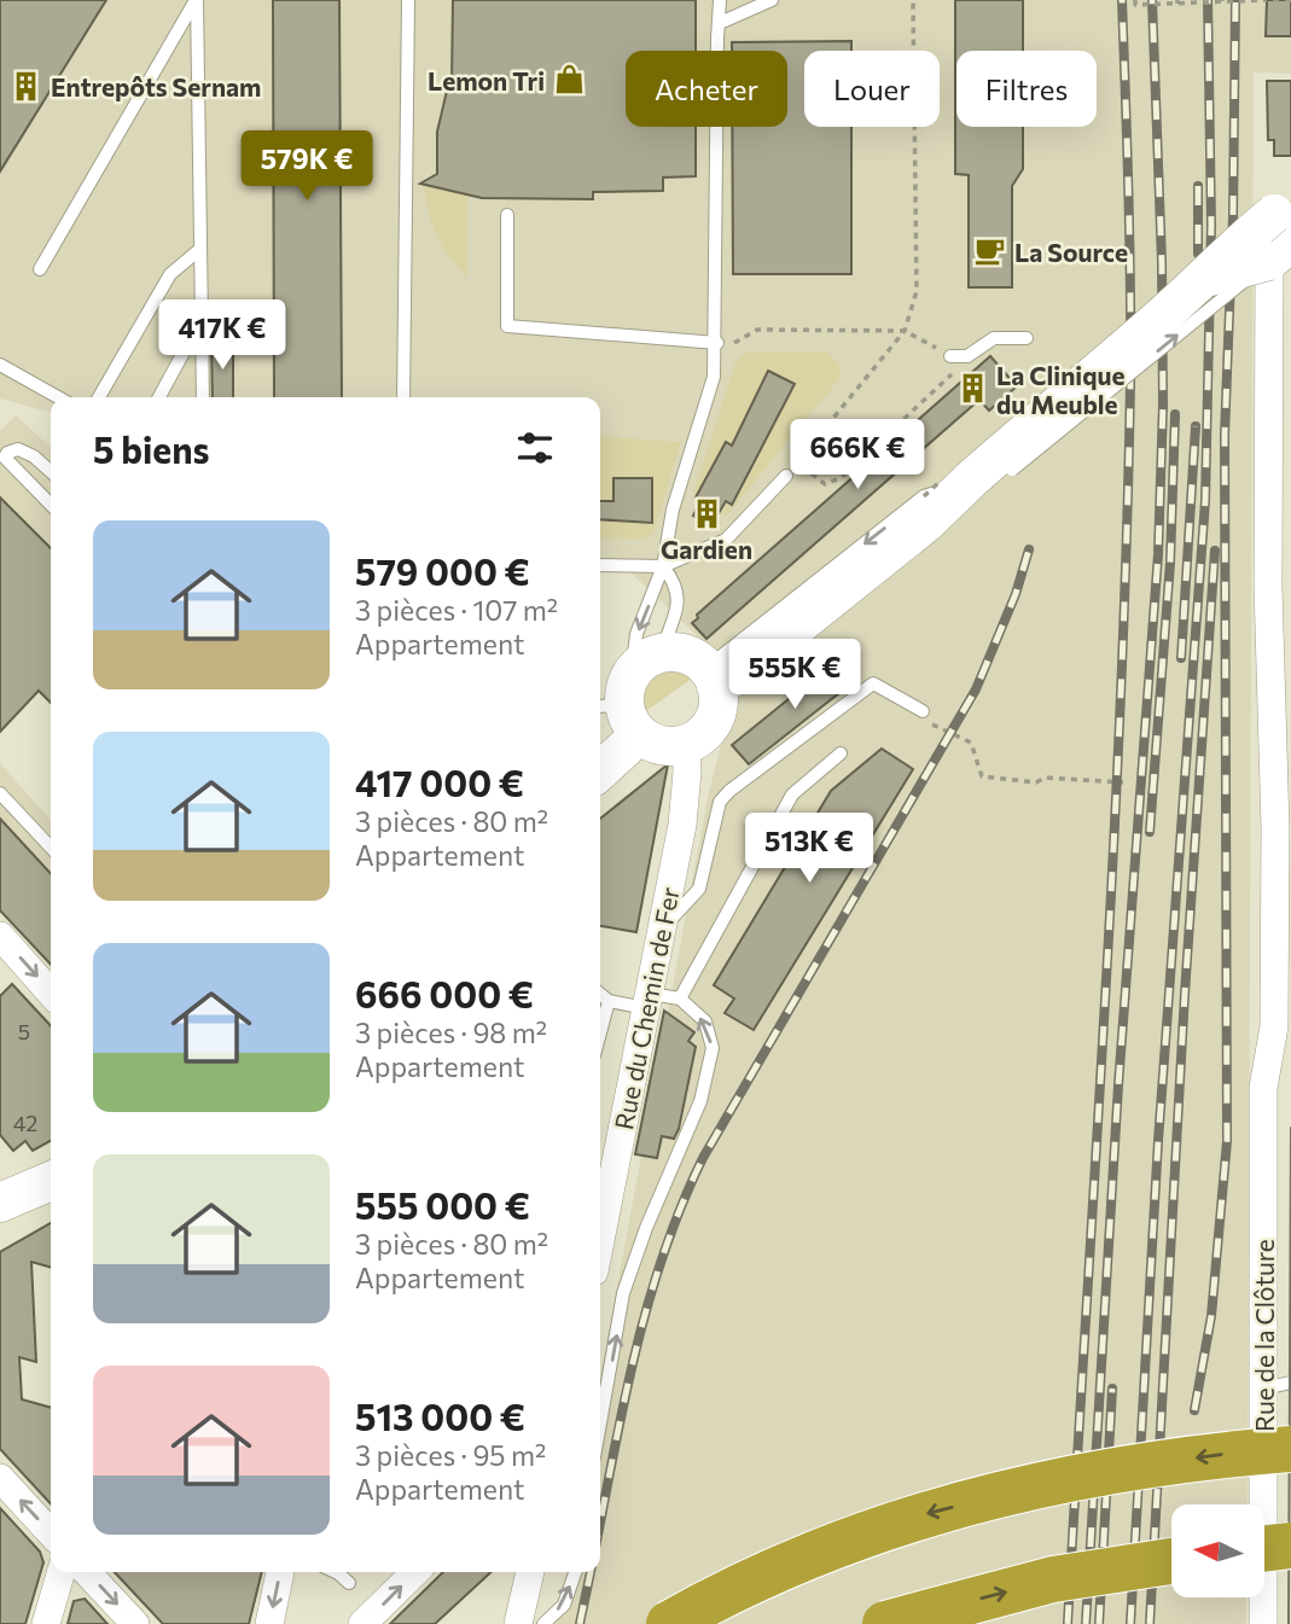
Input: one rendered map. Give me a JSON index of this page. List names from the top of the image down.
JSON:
{
  "streets": {
    "street": ["Rue du Chemin de Fer", "Rue de la Clôture"]
  },
  "places": {
    "shop": ["Lemon Tri"],
    "building": ["Entrepôts Sernam", "La Clinique du Meuble", "Gardien"],
    "cafe": ["La Source"]
  },
  "house_numbers": ["5", "42"],
  "north": "left",
  "page": {
    "chip": ["Acheter", "Louer", "Filtres"],
    "price": [
      "579K €",
      "417K €",
      "666K €",
      "555K €",
      "513K €"
    ],
    "heading": "5 biens",
    "list": [
      {
        "name": "579 000 €",
        "note": "3 pièces · 107 m² · Appartement"
      },
      {
        "name": "417 000 €",
        "note": "3 pièces · 80 m² · Appartement"
      },
      {
        "name": "666 000 €",
        "note": "3 pièces · 98 m² · Appartement"
      },
      {
        "name": "555 000 €",
        "note": "3 pièces · 80 m² · Appartement"
      },
      {
        "name": "513 000 €",
        "note": "3 pièces · 95 m² · Appartement"
      }
    ]
  }
}
